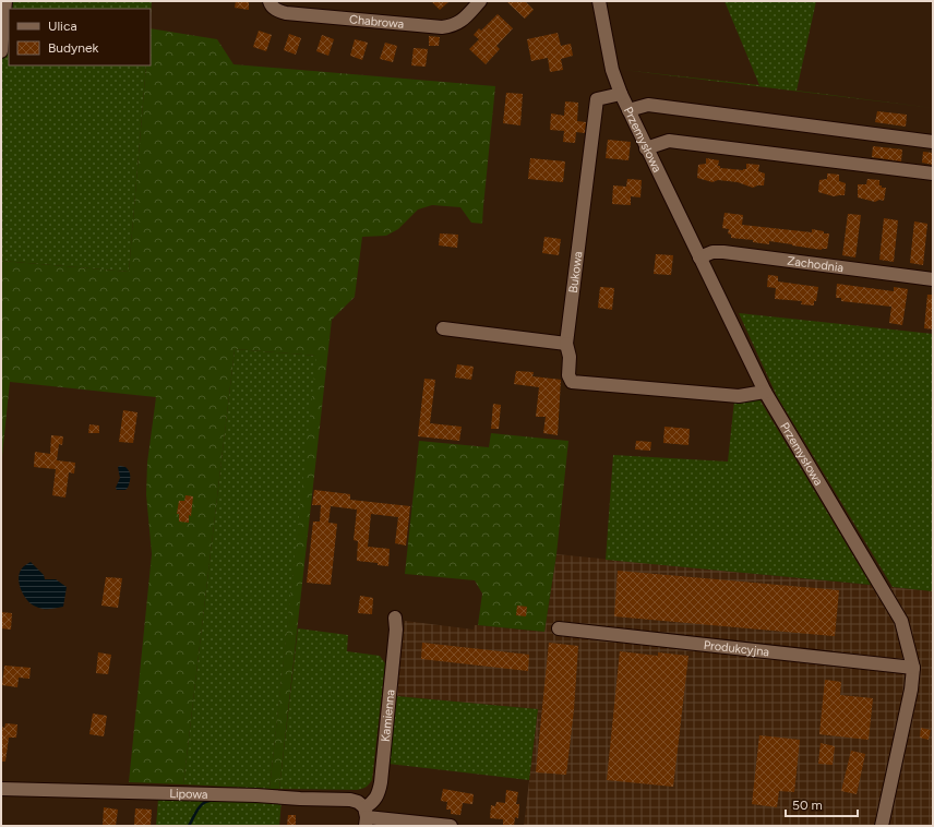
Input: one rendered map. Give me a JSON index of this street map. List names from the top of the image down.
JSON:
{
  "streets": {
    "street": [
      "Chabrowa",
      "Przemysłowa",
      "Zachodnia",
      "Bukowa",
      "Produkcyjna",
      "Kamienna",
      "Lipowa"
    ]
  },
  "crossings": [
    ["Przemysłowa", "Zachodnia"],
    ["Przemysłowa", "Bukowa"],
    ["Przemysłowa", "Produkcyjna"],
    ["Kamienna", "Lipowa"]
  ],
  "legend": ["Ulica", "Budynek"],
  "scale_bar": "50 m"
}
